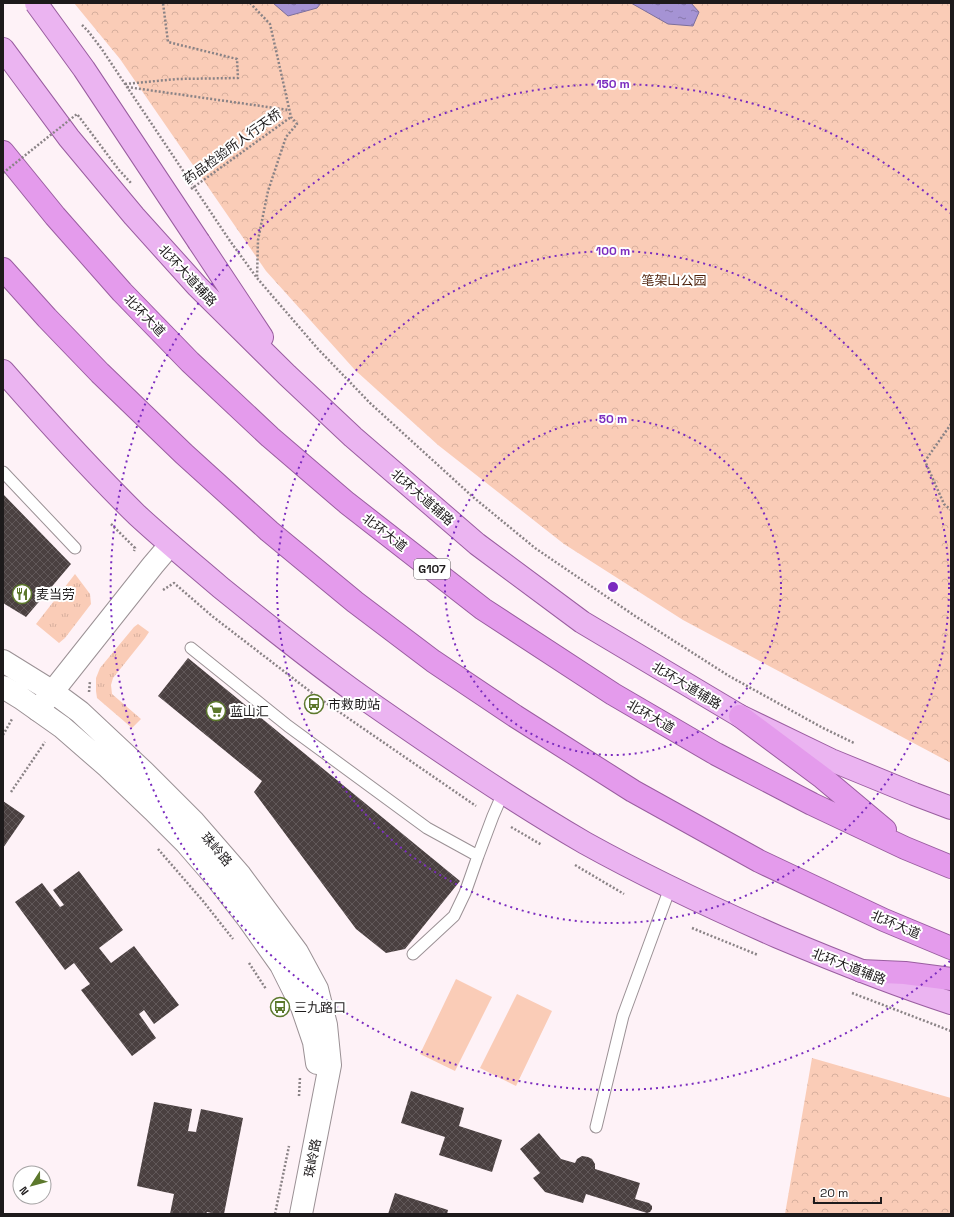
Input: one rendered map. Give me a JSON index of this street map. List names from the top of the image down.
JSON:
{
  "streets": {
    "highway": ["北环大道", "G107"],
    "main road": ["北环大道辅路"],
    "street": ["珠岭路"],
    "path": ["药品检验所人行天桥"]
  },
  "parks": ["笔架山公园"],
  "places": {
    "restaurant": ["麦当劳"],
    "bus stop": ["市救助站", "三九路口"],
    "supermarket": ["蓝山汇"]
  },
  "scale_bar": "20 m",
  "north": "bottom left",
  "rings": ["150 m", "100 m", "50 m"]
}
